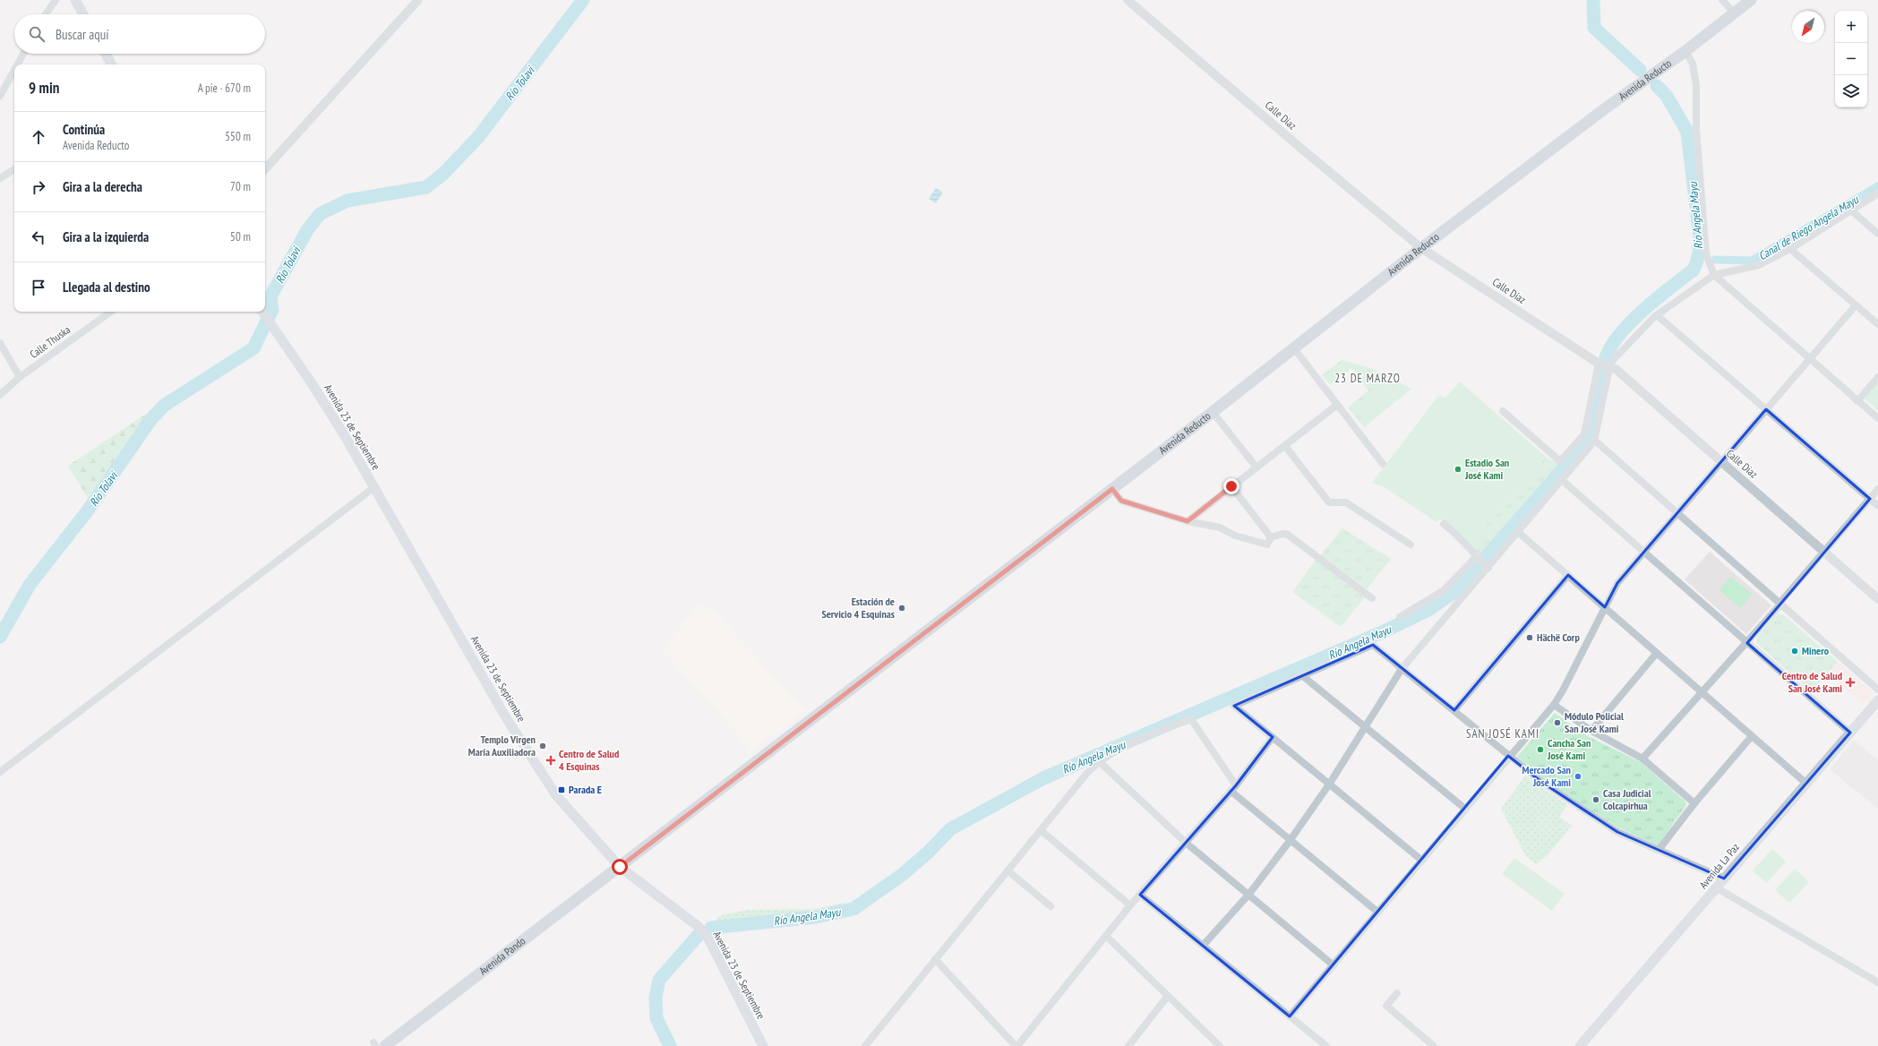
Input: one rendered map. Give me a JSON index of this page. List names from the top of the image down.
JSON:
{
  "streets": {
    "main road": [
      "Avenida Reducto",
      "Avenida 23 de Septiembre",
      "Avenida La Paz",
      "Avenida Pando"
    ],
    "street": ["Calle Díaz", "Calle Thuska"]
  },
  "crossings": [
    ["Avenida Reducto", "Calle Díaz"],
    ["Avenida Reducto", "Avenida 23 de Septiembre"],
    ["Avenida Reducto", "Avenida Pando"],
    ["Avenida 23 de Septiembre", "Avenida Pando"]
  ],
  "districts": ["23 DE MARZO", "SAN JOSÉ KAMI"],
  "water": ["Río Tolavi", "Río Angela Mayu", "Canal de Riego Angela Mayu"],
  "places": {
    "other": [
      "Estadio San José Kami",
      "Estación de Servicio 4 Esquinas",
      "Hächë Corp",
      "Minero",
      "Módulo Policial San José Kami",
      "Templo Virgen María Auxiliadora",
      "Cancha San José Kami",
      "Mercado San José Kami",
      "Casa Judicial Colcapirhua"
    ],
    "health": ["Centro de Salud San José Kami", "Centro de Salud 4 Esquinas"],
    "transit": ["Parada E"]
  },
  "north": "bottom left",
  "page": {
    "map_buttons": ["+", "−"],
    "search": "Buscar aquí",
    "heading": ["9 min", "A pie · 670 m"],
    "list": [
      ["Continúa", "Avenida Reducto", "550 m"],
      ["Gira a la derecha", "70 m"],
      ["Gira a la izquierda", "50 m"],
      "Llegada al destino"
    ]
  }
}
